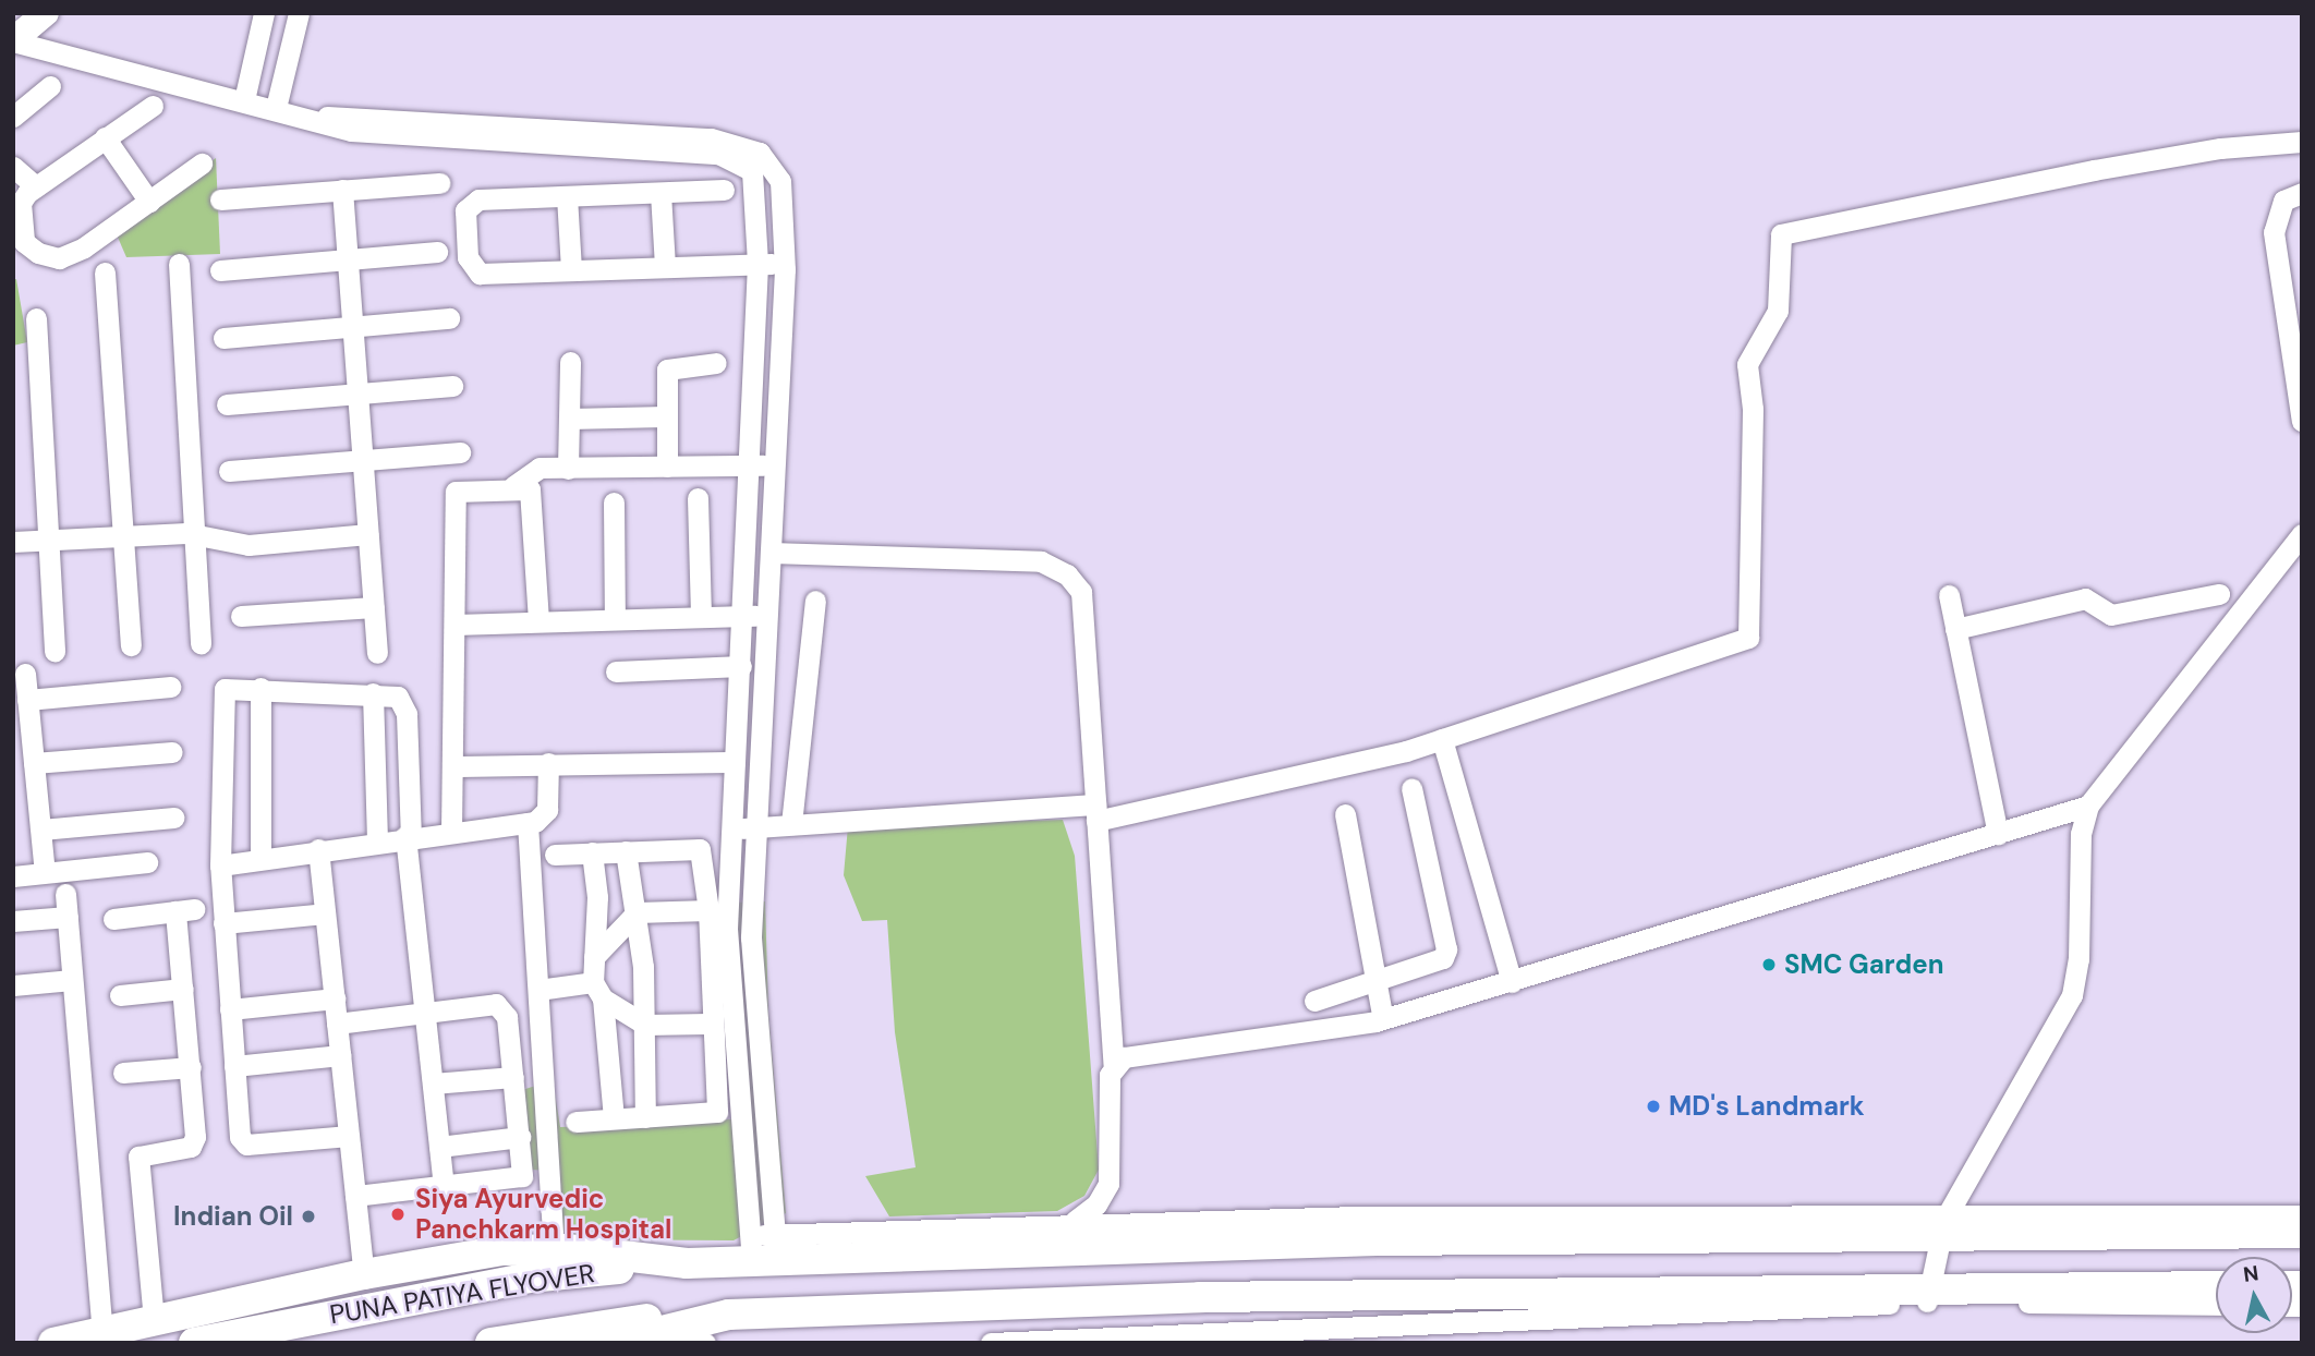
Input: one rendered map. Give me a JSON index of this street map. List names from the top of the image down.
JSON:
{
  "streets": {
    "highway": ["PUNA PATIYA FLYOVER"]
  },
  "places": [
    "SMC Garden",
    "MD's Landmark",
    "Siya Ayurvedic Panchkarm Hospital",
    "Indian Oil"
  ],
  "north": "top"
}
